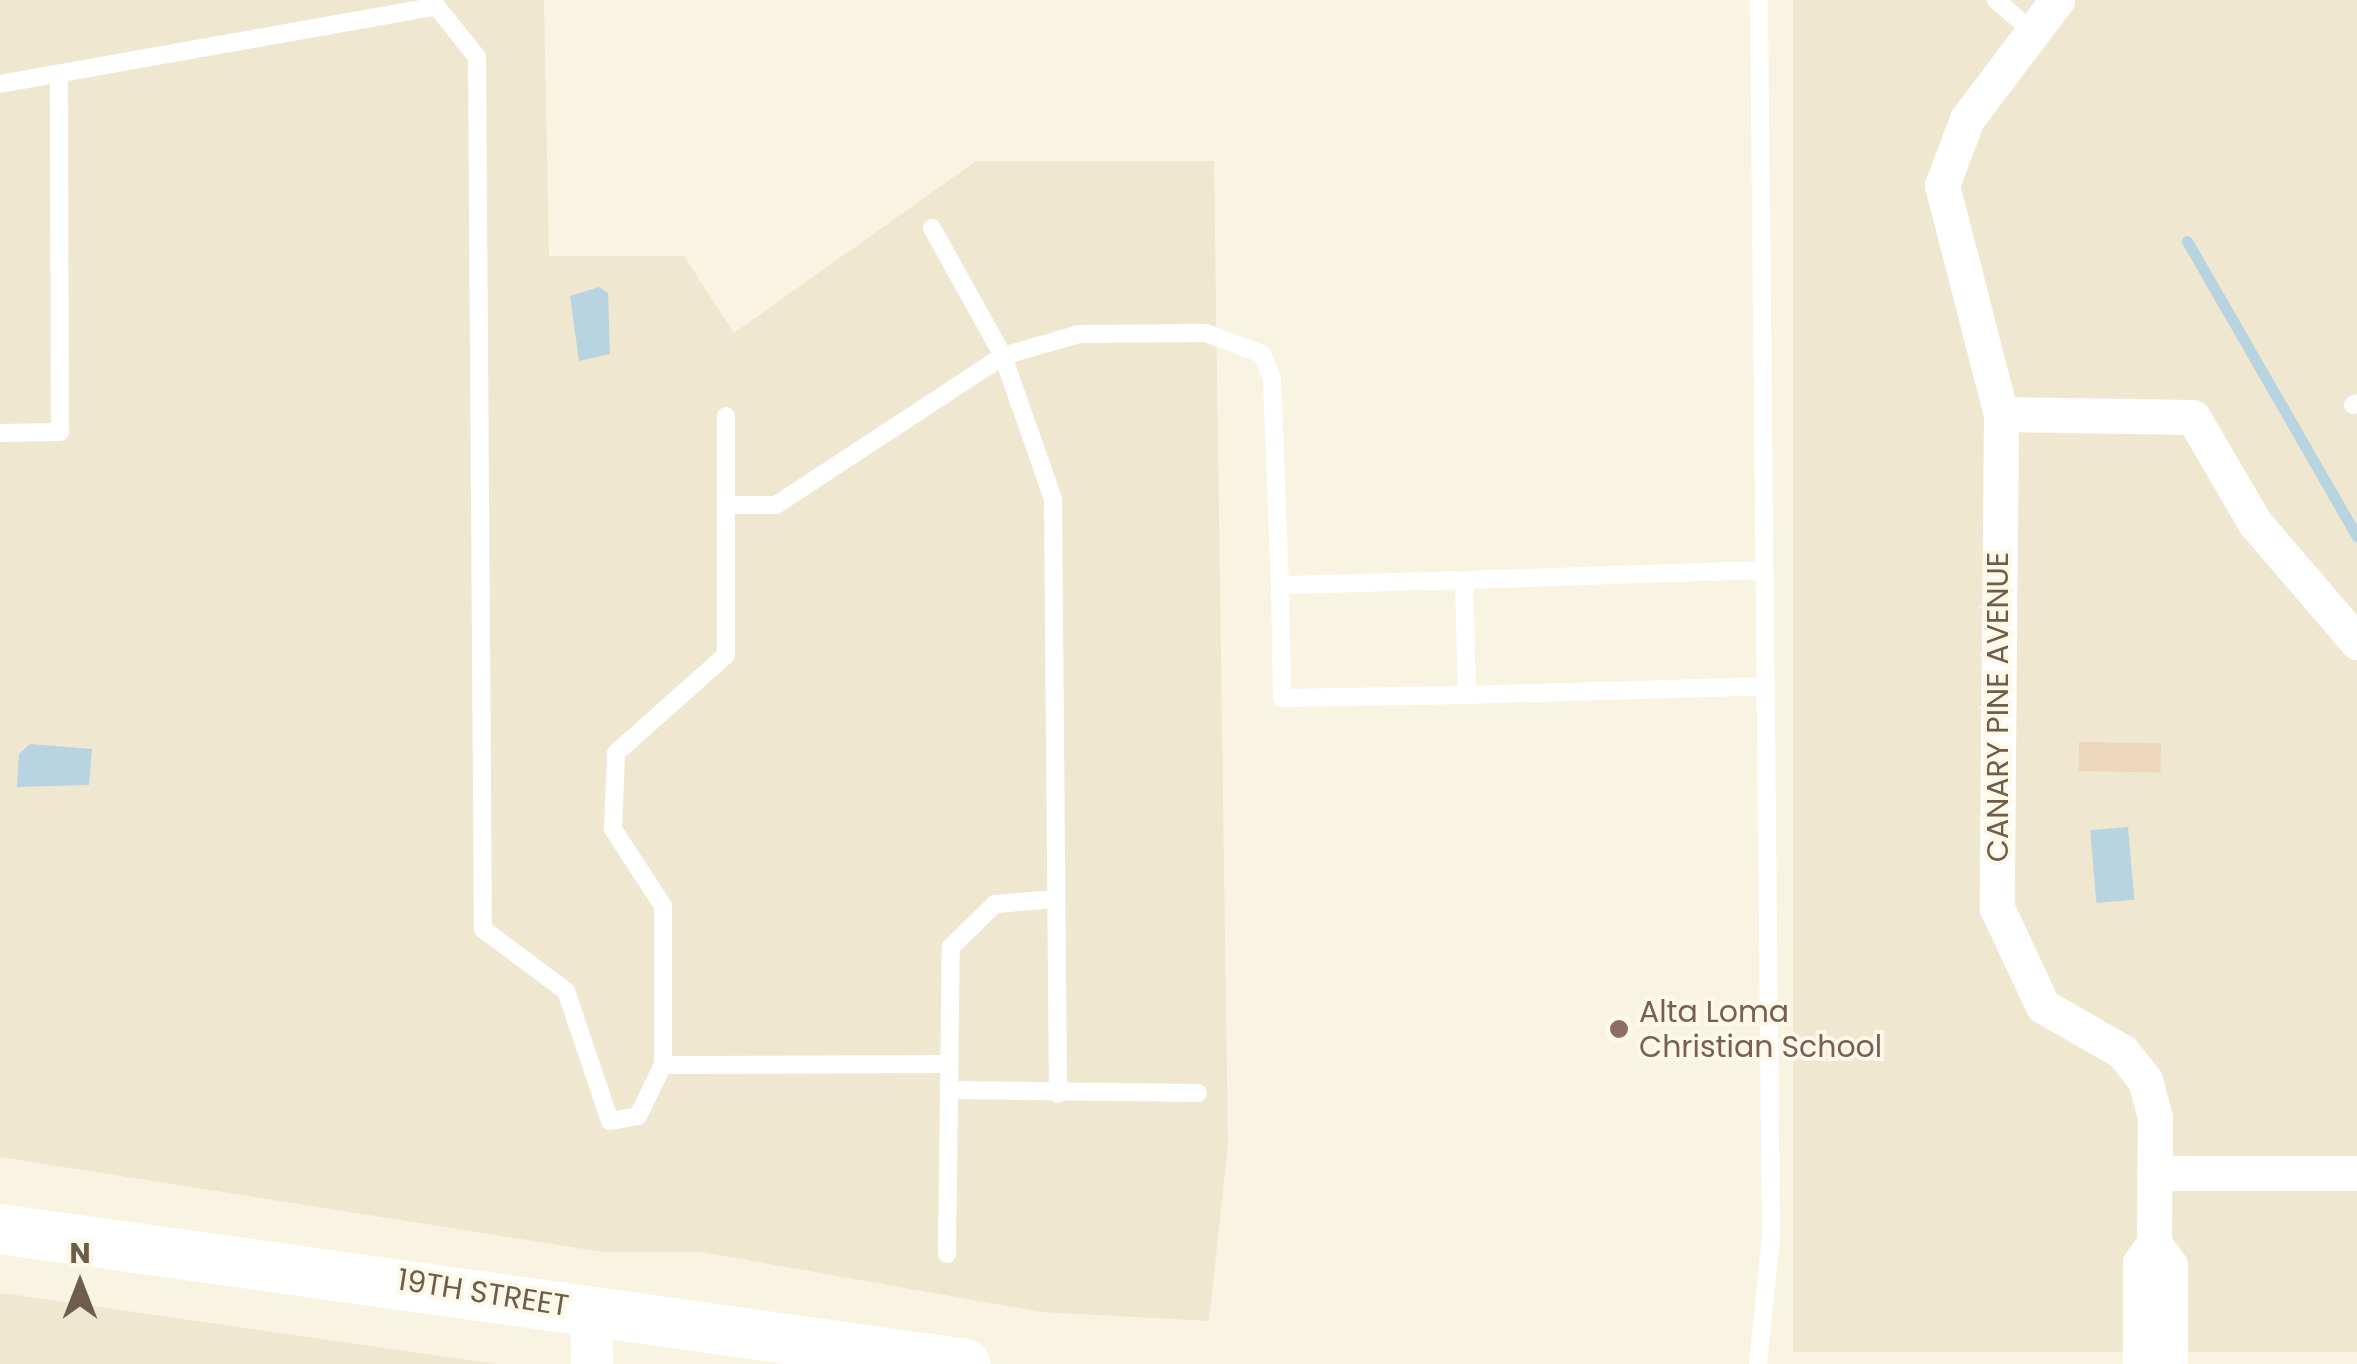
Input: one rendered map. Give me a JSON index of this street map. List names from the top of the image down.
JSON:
{
  "streets": {
    "main road": ["19TH STREET"],
    "street": ["CANARY PINE AVENUE"]
  },
  "places": ["Alta Loma Christian School"],
  "north": "top"
}
